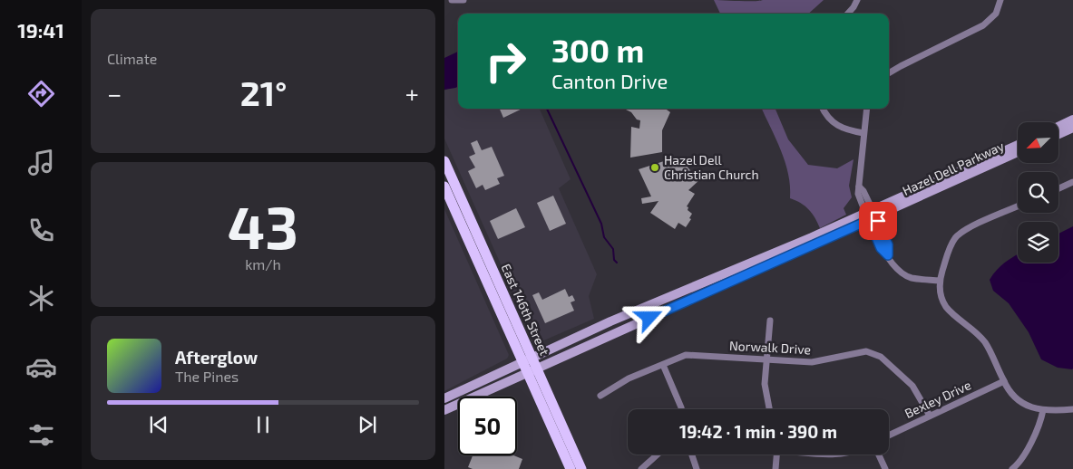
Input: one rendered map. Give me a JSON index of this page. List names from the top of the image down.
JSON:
{
  "streets": {
    "main road": ["Hazel Dell Parkway", "East 146th Street"],
    "street": ["Norwalk Drive", "Bexley Drive"]
  },
  "crossings": [
    ["Hazel Dell Parkway", "East 146th Street"],
    ["Norwalk Drive", "Bexley Drive"]
  ],
  "places": ["Hazel Dell Christian Church"],
  "north": "bottom left",
  "page": {
    "tabs": "19:41",
    "tile": [
      "Climate",
      ["43", "km/h"]
    ],
    "turn": ["300 m", "Canton Drive"],
    "heat": ["−", "21°", "+"],
    "song": ["Afterglow", "The Pines"],
    "limit": "50",
    "trip": "19:42 · 1 min · 390 m"
  }
}
